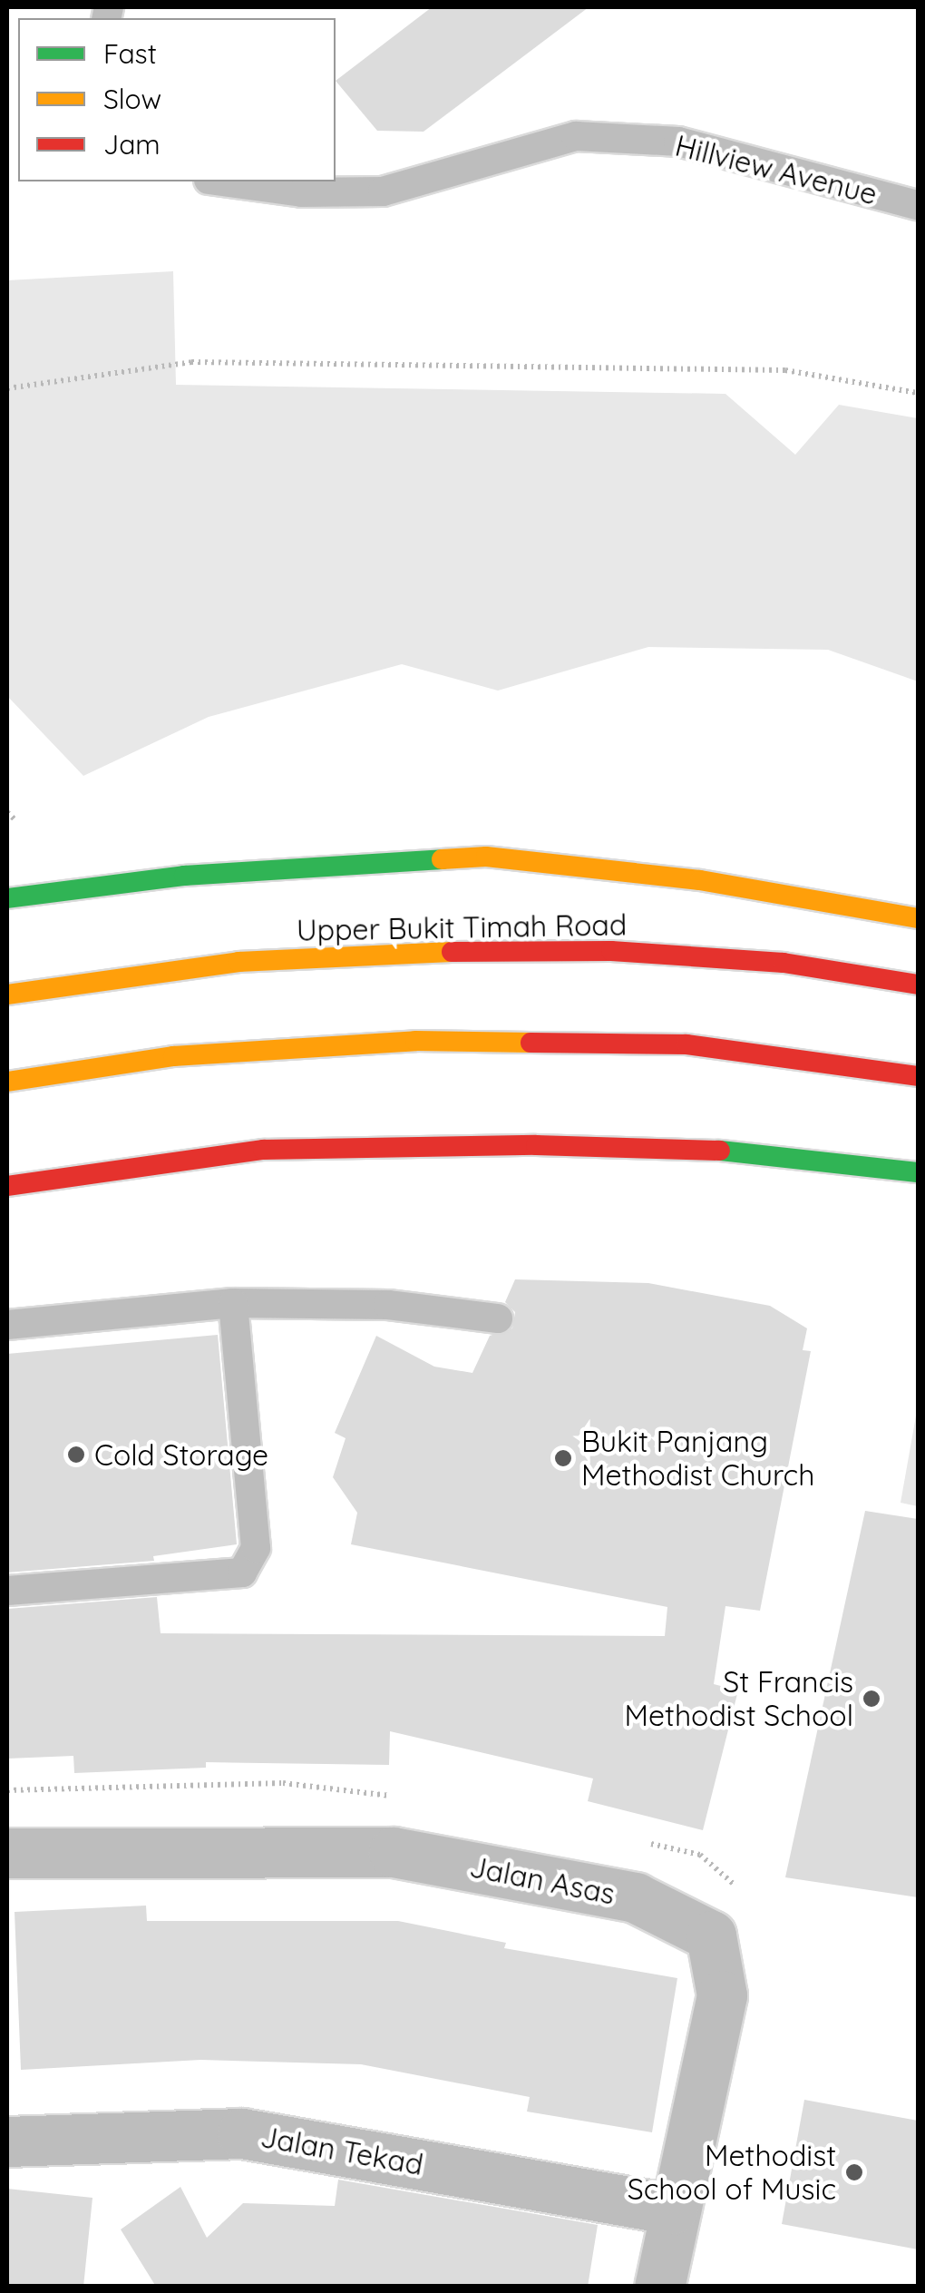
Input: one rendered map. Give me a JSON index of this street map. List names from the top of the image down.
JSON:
{
  "streets": {
    "highway": ["Upper Bukit Timah Road"],
    "street": ["Jalan Asas", "Jalan Tekad"],
    "lane": ["Hillview Avenue"]
  },
  "crossings": [
    ["Jalan Asas", "Jalan Tekad"]
  ],
  "places": [
    "Cold Storage",
    "Bukit Panjang Methodist Church",
    "St Francis Methodist School",
    "Methodist School of Music"
  ],
  "legend": ["Fast", "Slow", "Jam"]
}
